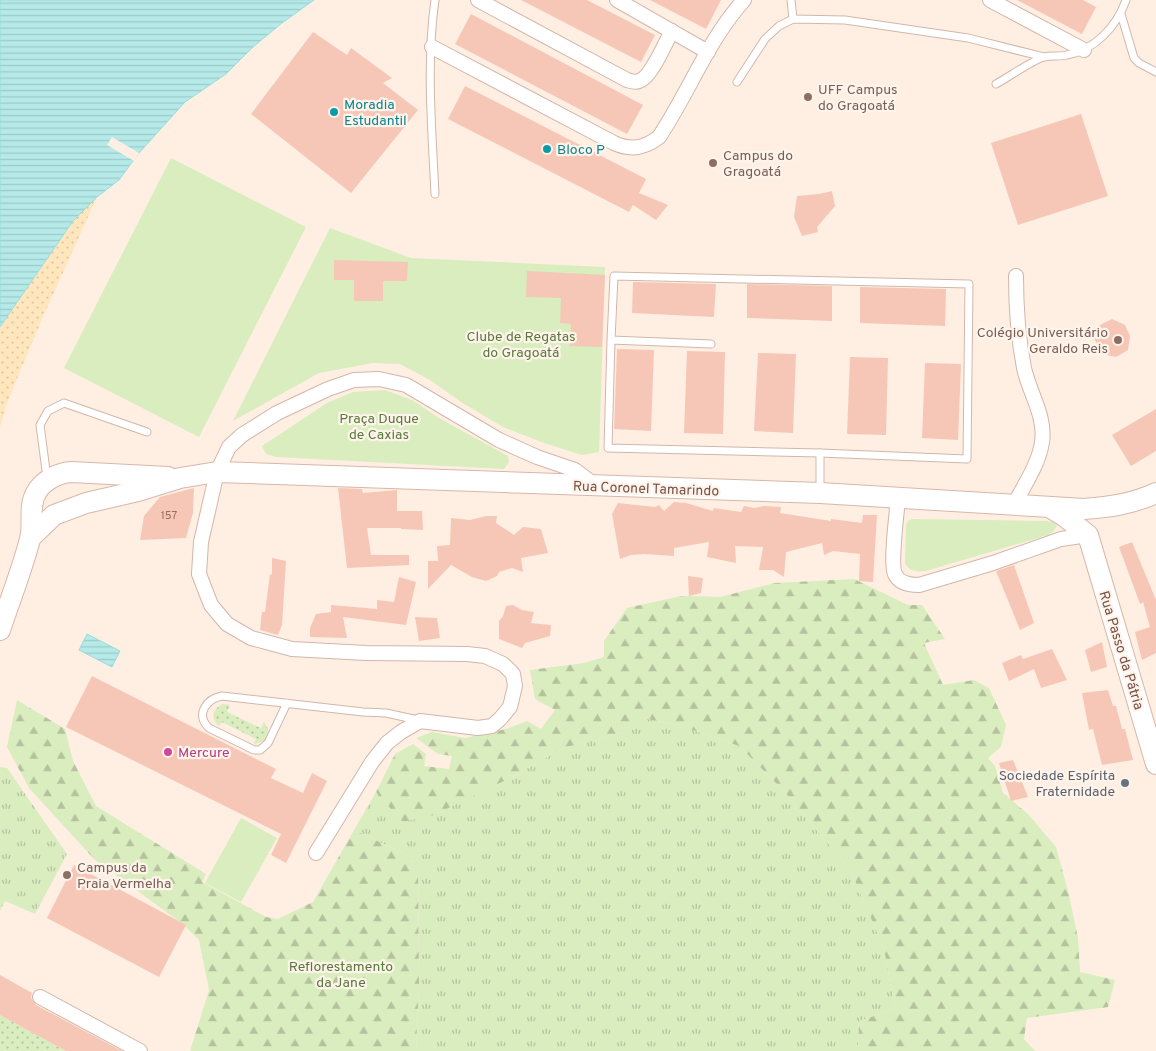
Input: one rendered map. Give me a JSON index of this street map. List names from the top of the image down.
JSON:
{
  "streets": {
    "main road": ["Rua Coronel Tamarindo", "Rua Passo da Pátria"]
  },
  "parks": ["Clube de Regatas do Gragoatá", "Praça Duque de Caxias", "Reflorestamento da Jane"],
  "places": [
    "UFF Campus do Gragoatá",
    "Moradia Estudantil",
    "Bloco P",
    "Campus do Gragoatá",
    "Colégio Universitário Geraldo Reis",
    "Mercure",
    "Sociedade Espírita Fraternidade",
    "Campus da Praia Vermelha"
  ],
  "house_numbers": ["157"]
}
